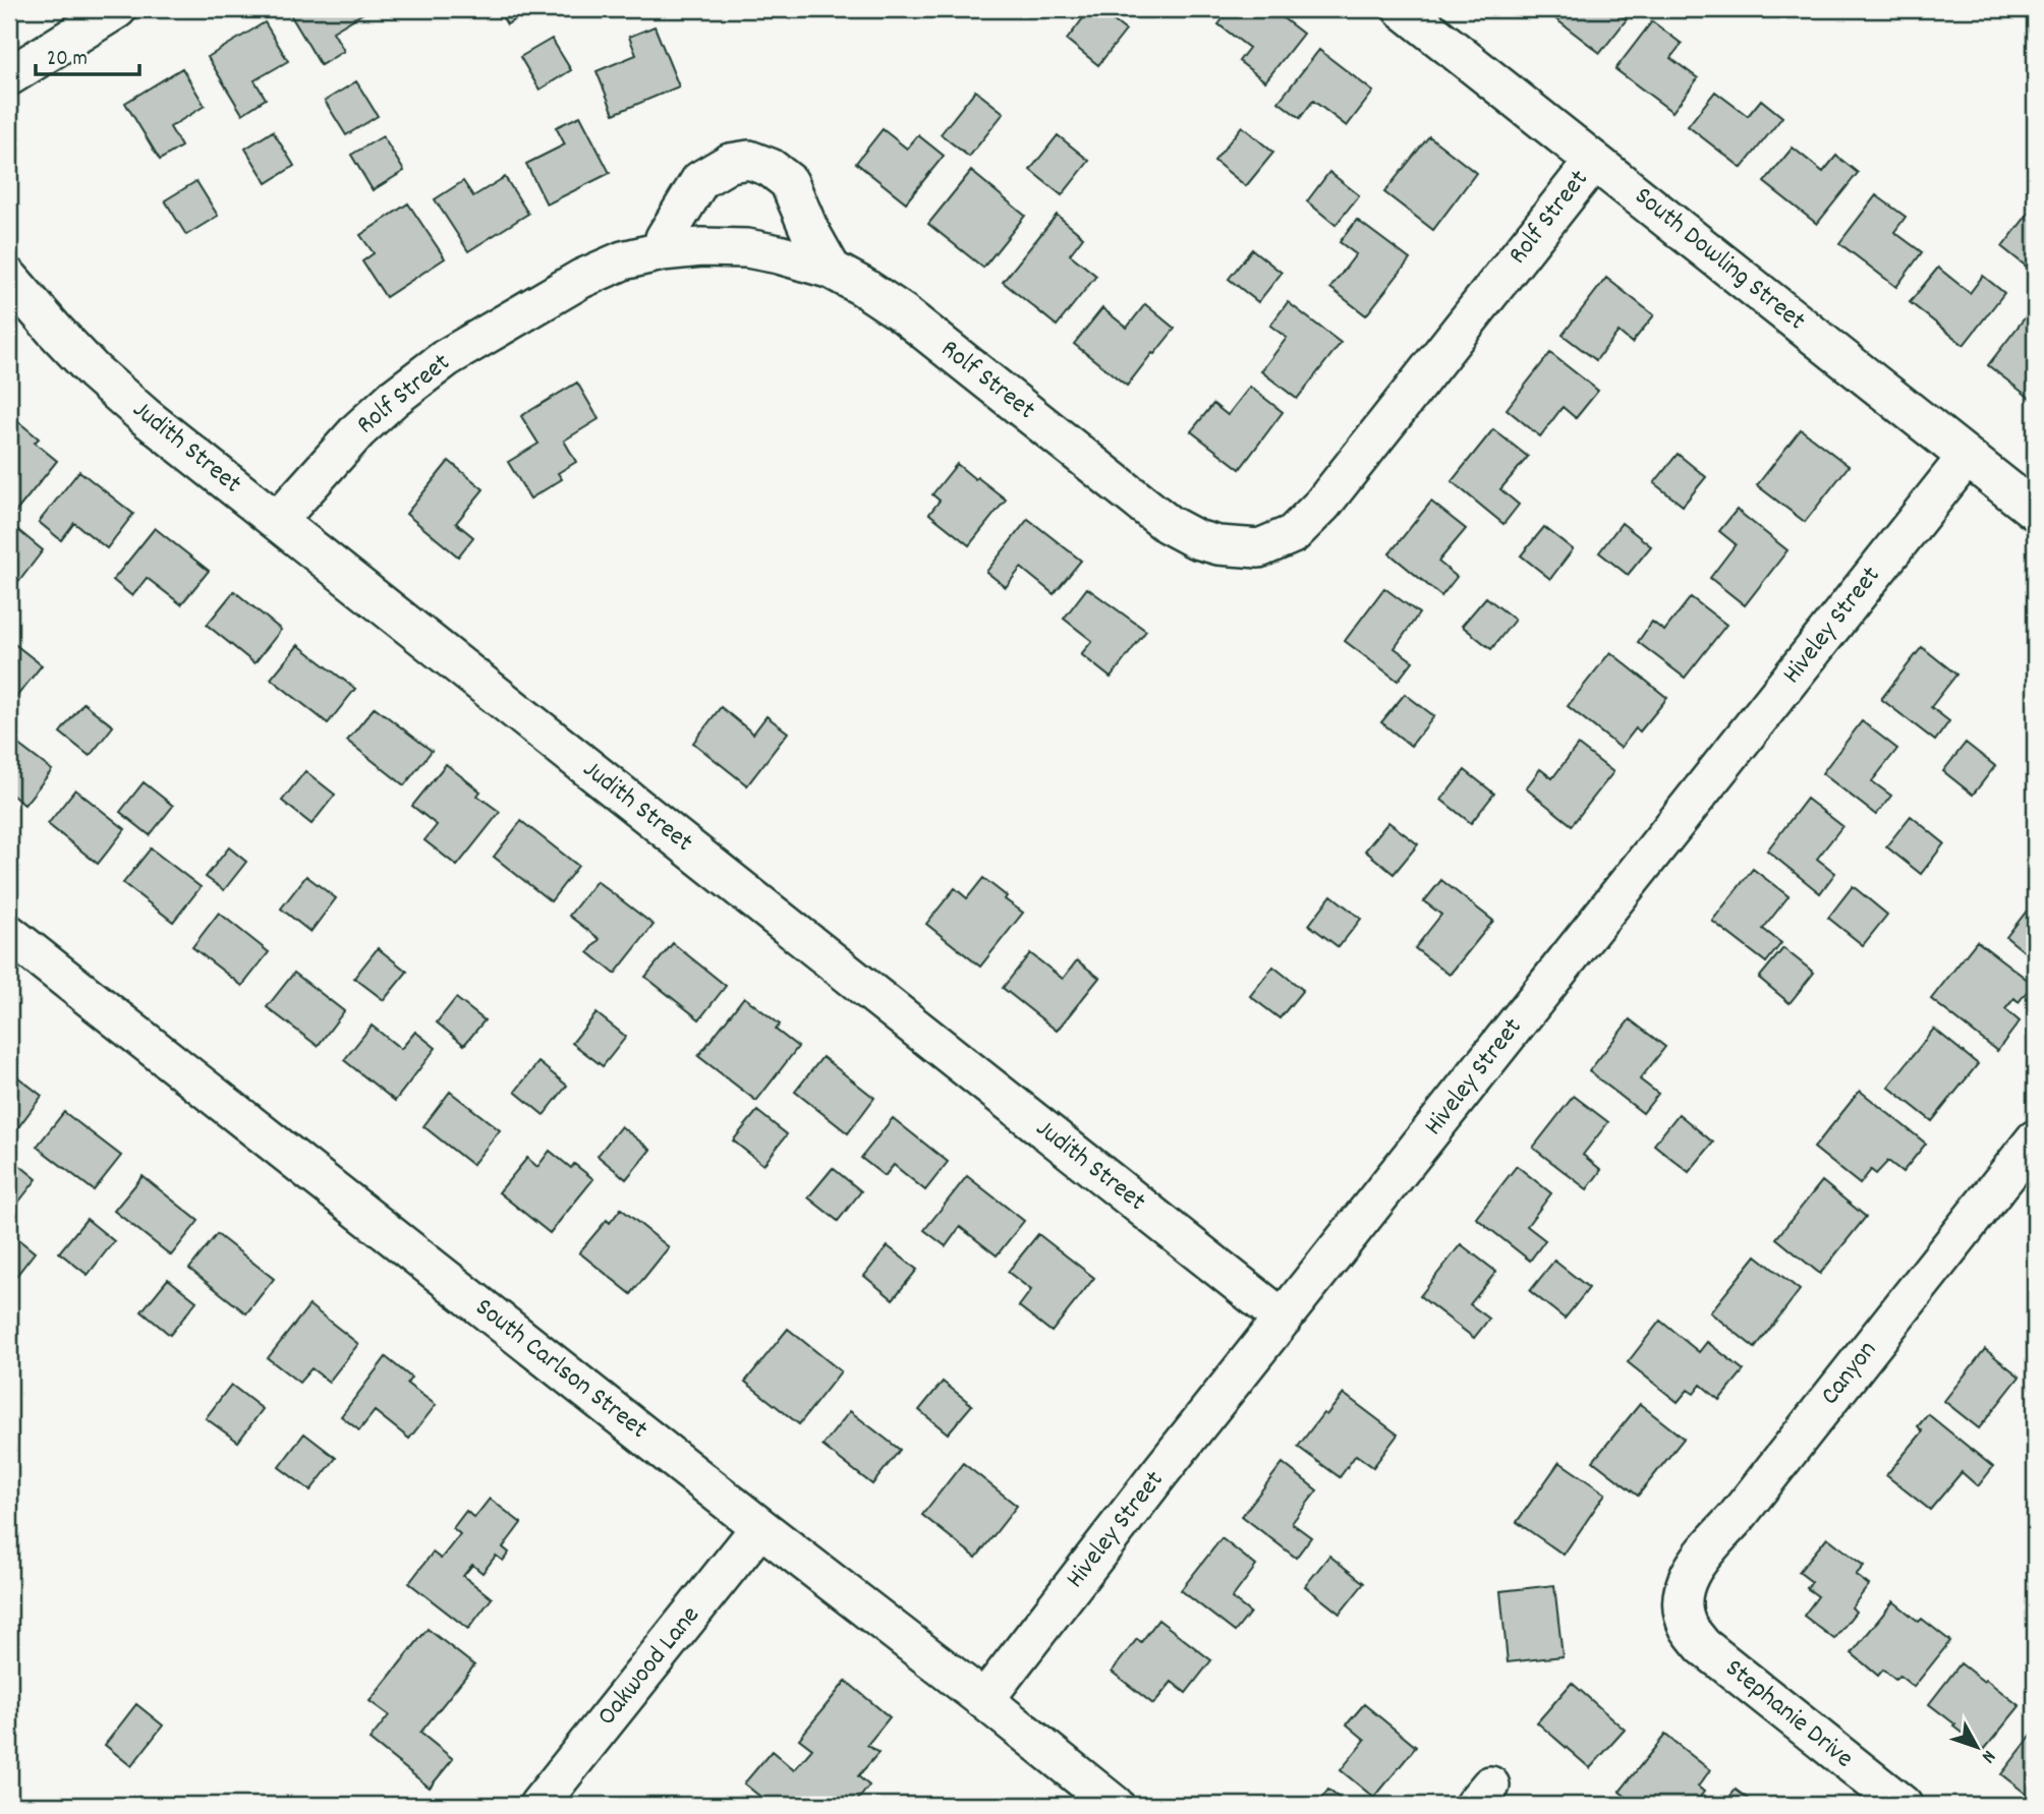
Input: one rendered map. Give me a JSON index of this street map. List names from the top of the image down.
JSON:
{
  "streets": {
    "street": [
      "Rolf Street",
      "South Dowling Street",
      "Judith Street",
      "Hiveley Street",
      "South Carlson Street",
      "Canyon",
      "Oakwood Lane",
      "Stephanie Drive"
    ]
  },
  "crossings": [
    ["Rolf Street", "South Dowling Street"],
    ["Rolf Street", "Judith Street"],
    ["South Dowling Street", "Hiveley Street"],
    ["Judith Street", "Hiveley Street"],
    ["Hiveley Street", "South Carlson Street"],
    ["South Carlson Street", "Oakwood Lane"],
    ["Canyon", "Stephanie Drive"]
  ],
  "scale_bar": "20 m",
  "north": "bottom right"
}
